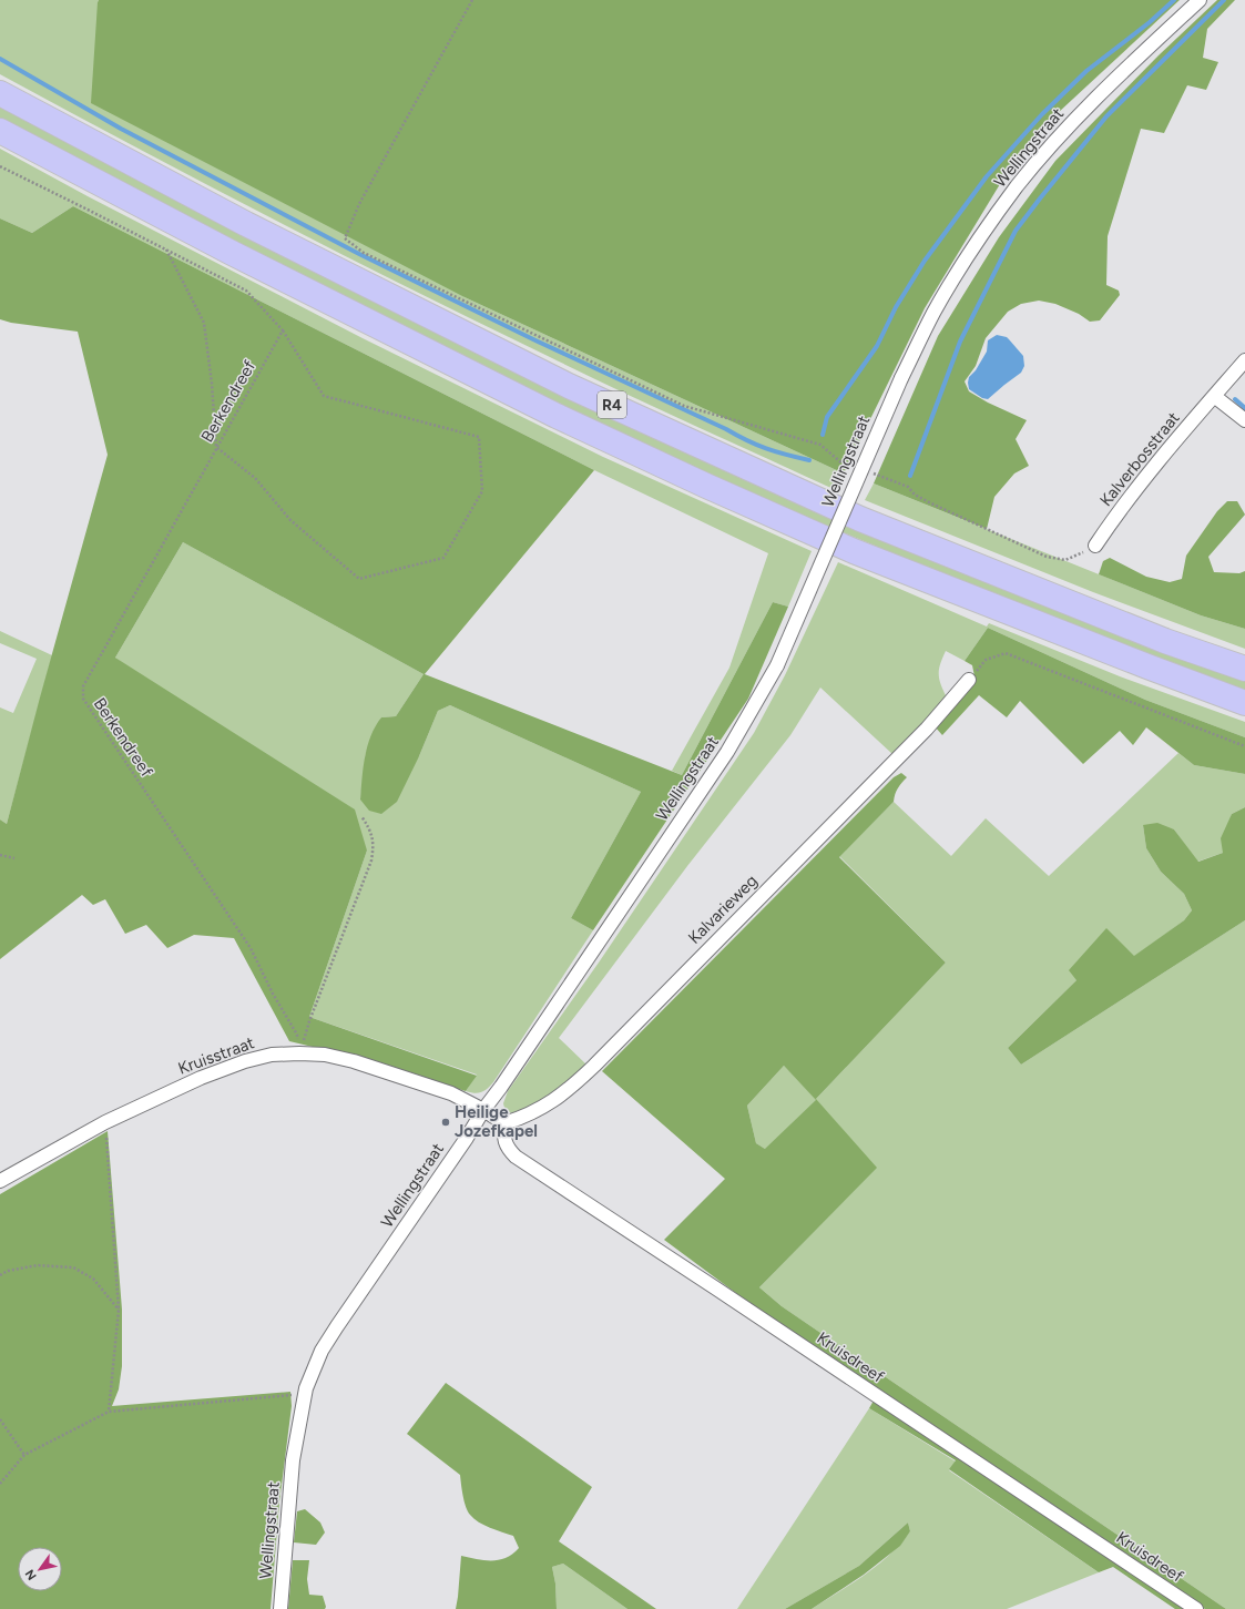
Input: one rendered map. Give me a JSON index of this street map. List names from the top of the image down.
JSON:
{
  "streets": {
    "highway": ["R4"],
    "street": [
      "Wellingstraat",
      "Kalverbosstraat",
      "Kalvarieweg",
      "Kruisstraat",
      "Kruisdreef"
    ],
    "path": ["Berkendreef"]
  },
  "crossings": [
    ["Wellingstraat", "Kruisstraat"],
    ["Berkendreef", "Kruisstraat"],
    ["Kalvarieweg", "Kruisdreef"]
  ],
  "places": ["Heilige Jozefkapel"],
  "north": "bottom left"
}
